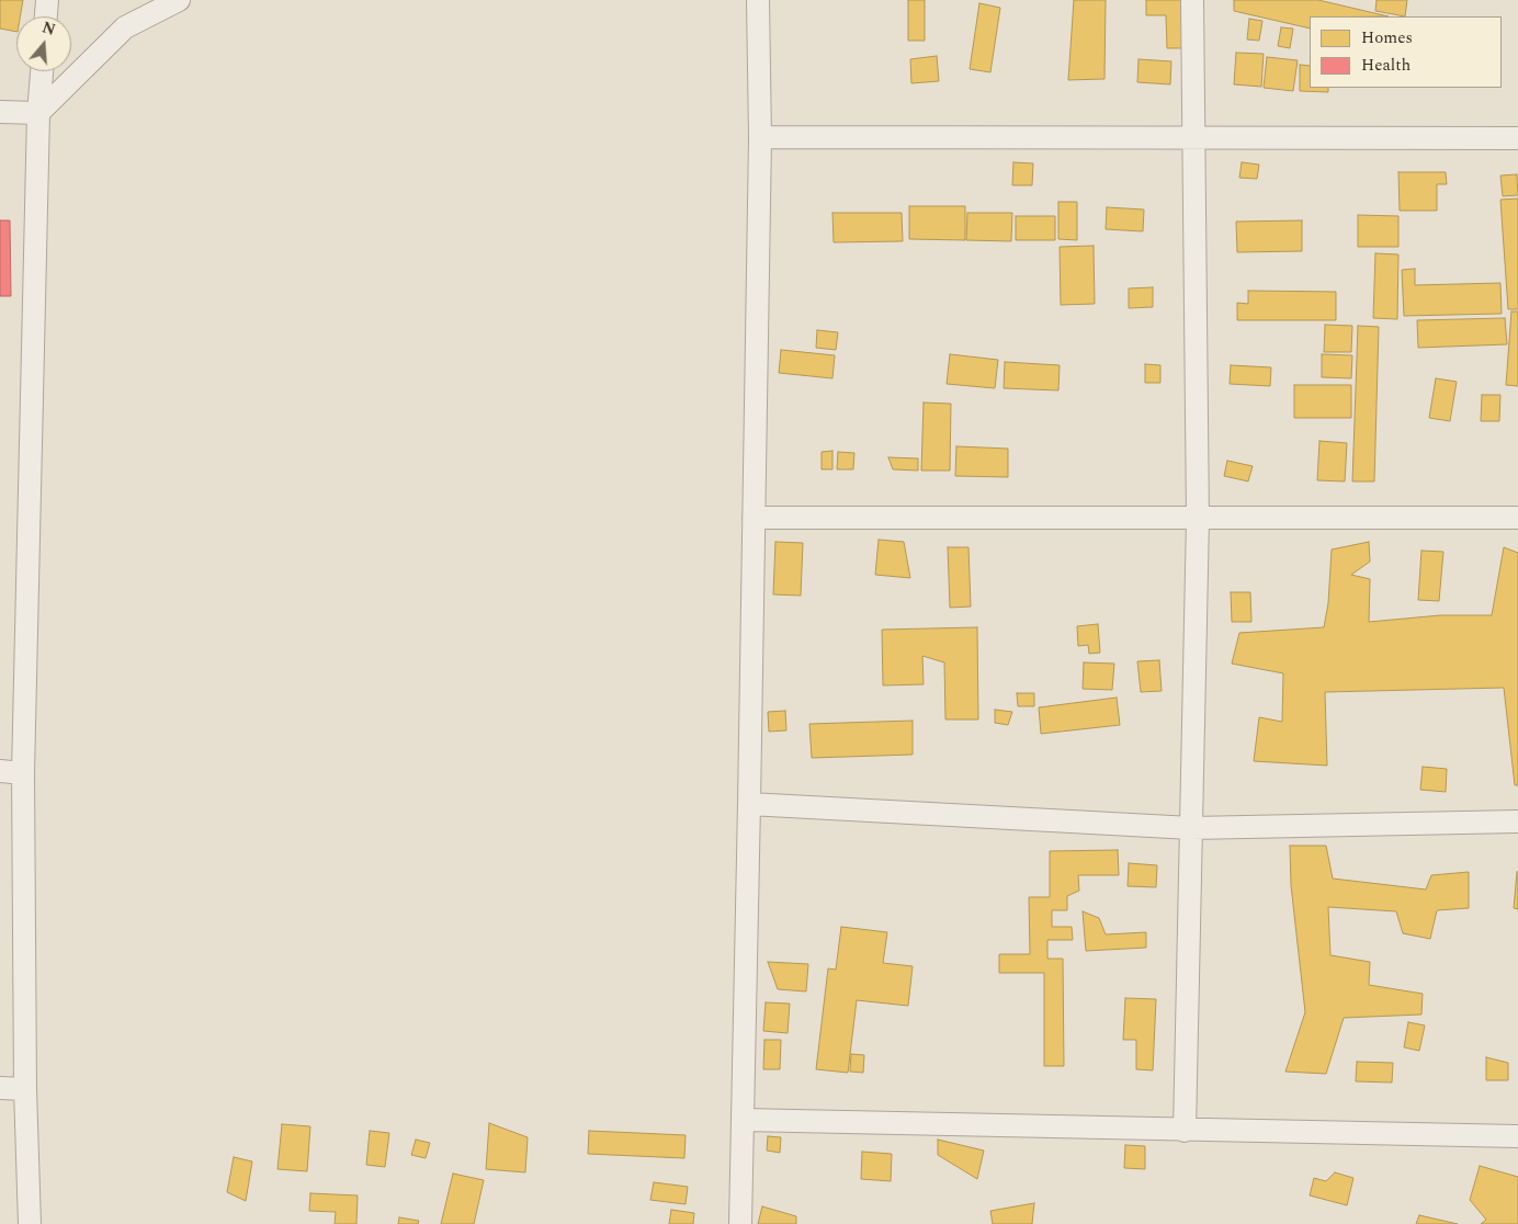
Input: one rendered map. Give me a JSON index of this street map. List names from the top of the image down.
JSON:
{
  "legend": ["Homes", "Health"],
  "north": "top"
}
